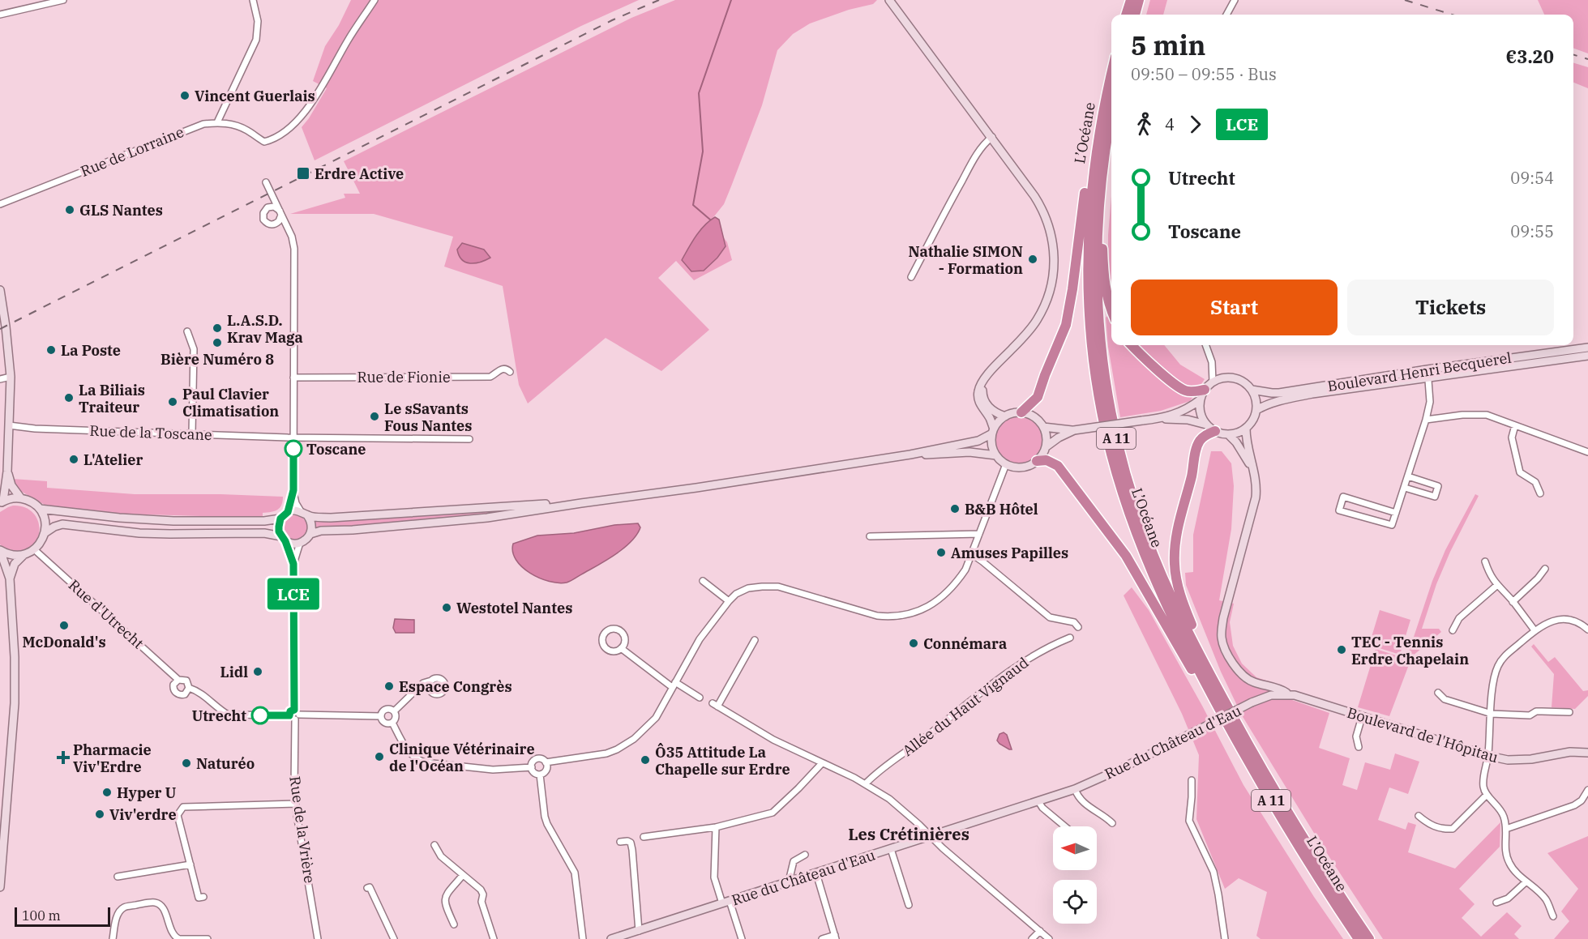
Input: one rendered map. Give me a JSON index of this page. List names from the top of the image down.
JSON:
{
  "streets": {
    "highway": ["L’Océane", "A 11"],
    "main road": ["Boulevard Henri Becquerel", "Boulevard de l'Hôpitau", "Rue du Château d'Eau"],
    "street": [
      "Rue de Lorraine",
      "Rue de Fionie",
      "Rue de la Toscane",
      "Rue d'Utrecht",
      "Allée du Haut Vignaud",
      "Rue de la Vrière"
    ]
  },
  "crossings": [
    ["Boulevard Henri Becquerel", "Boulevard de l'Hôpitau"],
    ["Boulevard de l'Hôpitau", "Rue du Château d'Eau"]
  ],
  "districts": ["Les Crétinières"],
  "places": {
    "other": [
      "Vincent Guerlais",
      "GLS Nantes",
      "Nathalie SIMON - Formation",
      "L.A.S.D. Krav Maga",
      "Bière Numéro 8",
      "La Poste",
      "La Biliais Traiteur",
      "Paul Clavier Climatisation",
      "Le sSavants Fous Nantes",
      "Toscane",
      "L'Atelier",
      "B&B Hôtel",
      "Amuses Papilles",
      "Westotel Nantes",
      "McDonald's",
      "Connémara",
      "TEC - Tennis Erdre Chapelain",
      "Lidl",
      "Espace Congrès",
      "Utrecht",
      "Clinique Vétérinaire de l'Océan",
      "Ô35 Attitude La Chapelle sur Erdre",
      "Naturéo",
      "Hyper U",
      "Viv'erdre"
    ],
    "transit": ["Erdre Active"],
    "health": ["Pharmacie Viv'Erdre"]
  },
  "lines": ["bus line LCE"],
  "scale_bar": "100 m",
  "north": "left",
  "page": {
    "on_map": "LCE",
    "heading": ["5 min", "09:50 – 09:55 · Bus", "€3.20"],
    "legs": ["4", "LCE"],
    "list": [
      {
        "name": "Utrecht",
        "value": "09:54"
      },
      {
        "name": "Toscane",
        "value": "09:55"
      }
    ],
    "buttons": ["Start", "Tickets"],
    "scale": "100 m"
  }
}
